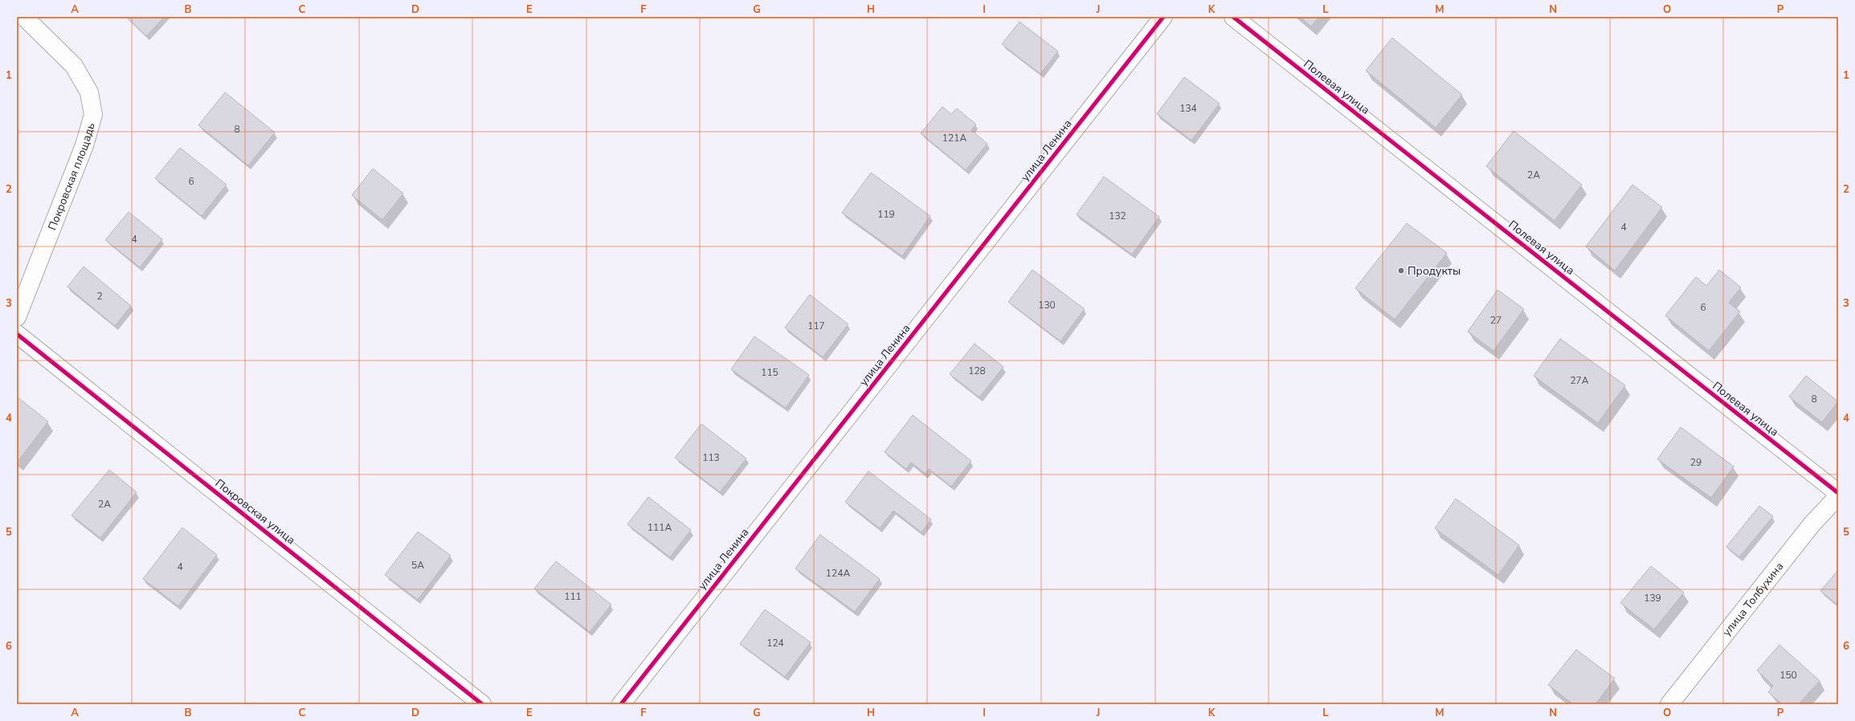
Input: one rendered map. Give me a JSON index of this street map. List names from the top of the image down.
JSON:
{
  "streets": {
    "street": [
      "Полевая улица",
      "улица Ленина",
      "Покровская площадь",
      "Покровская улица",
      "улица Толбухина"
    ]
  },
  "places": ["Продукты"],
  "house_numbers": [
    "134",
    "8",
    "121А",
    "2А",
    "6",
    "119",
    "132",
    "4",
    "4",
    "2",
    "130",
    "6",
    "27",
    "117",
    "128",
    "115",
    "27А",
    "8",
    "113",
    "29",
    "2А",
    "111А",
    "5А",
    "4",
    "124А",
    "111",
    "139",
    "124",
    "150"
  ],
  "grid": {
    "columns": [
      "A",
      "B",
      "C",
      "D",
      "E",
      "F",
      "G",
      "H",
      "I",
      "J",
      "K",
      "L",
      "M",
      "N",
      "O",
      "P"
    ],
    "rows": [
      "1",
      "2",
      "3",
      "4",
      "5",
      "6"
    ]
  }
}
